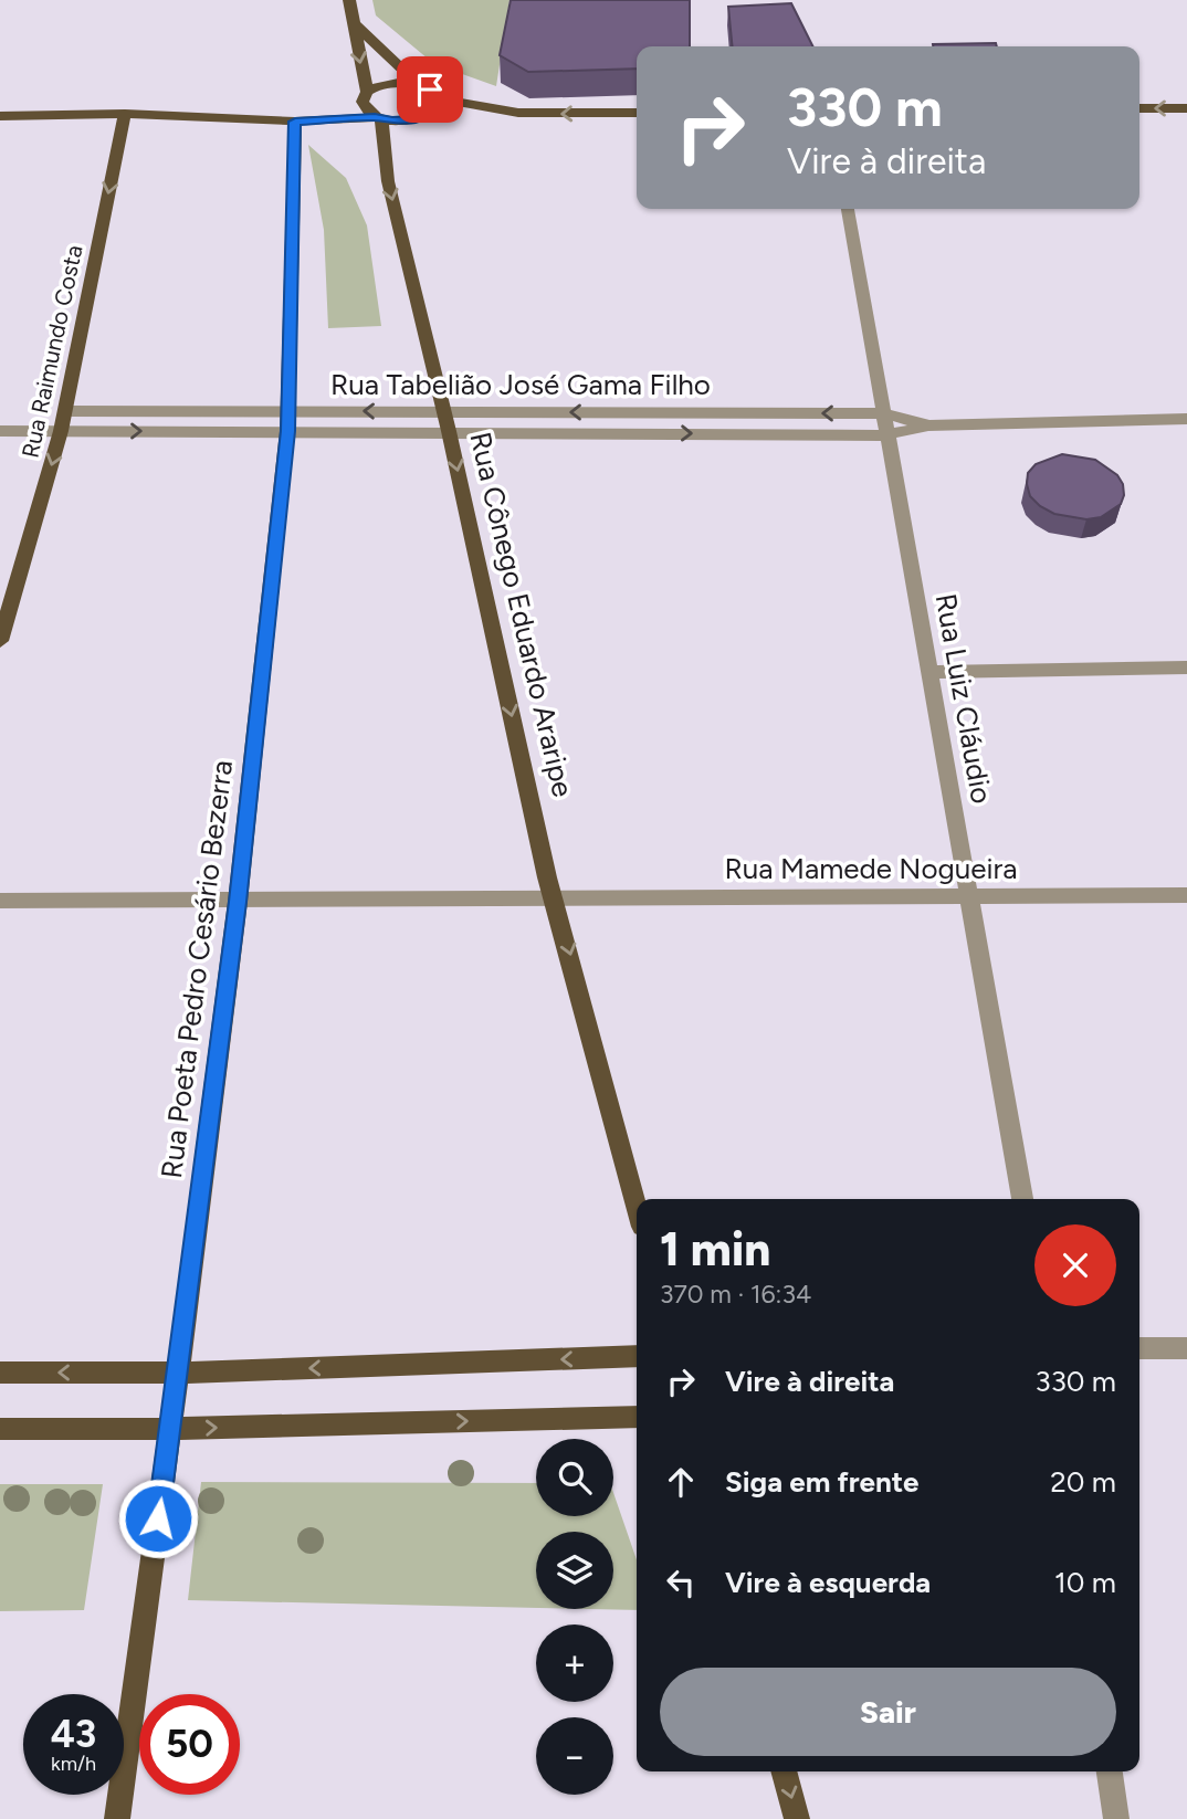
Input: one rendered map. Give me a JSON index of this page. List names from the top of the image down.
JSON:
{
  "streets": {
    "main road": ["Rua Raimundo Costa", "Rua Cônego Eduardo Araripe", "Rua Poeta Pedro Cesário Bezerra"],
    "street": ["Rua Tabelião José Gama Filho", "Rua Luiz Cláudio", "Rua Mamede Nogueira"]
  },
  "crossings": [
    ["Rua Raimundo Costa", "Rua Tabelião José Gama Filho"],
    ["Rua Tabelião José Gama Filho", "Rua Cônego Eduardo Araripe"],
    ["Rua Tabelião José Gama Filho", "Rua Luiz Cláudio"],
    ["Rua Tabelião José Gama Filho", "Rua Poeta Pedro Cesário Bezerra"],
    ["Rua Cônego Eduardo Araripe", "Rua Mamede Nogueira"],
    ["Rua Luiz Cláudio", "Rua Mamede Nogueira"],
    ["Rua Mamede Nogueira", "Rua Poeta Pedro Cesário Bezerra"]
  ],
  "one_way": ["Rua Raimundo Costa", "Rua Cônego Eduardo Araripe"],
  "page": {
    "turn": ["330 m", "Vire à direita"],
    "heading": ["1 min", "370 m · 16:34"],
    "list": [
      {
        "name": "Vire à direita",
        "value": "330 m"
      },
      {
        "name": "Siga em frente",
        "value": "20 m"
      },
      {
        "name": "Vire à esquerda",
        "value": "10 m"
      }
    ],
    "map_buttons": ["+", "−"],
    "buttons": "Sair",
    "speed": "43 km/h",
    "limit": "50"
  }
}
